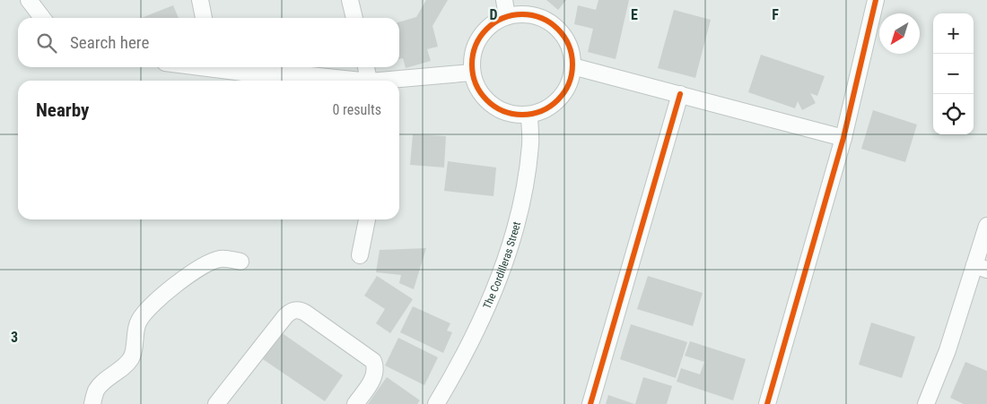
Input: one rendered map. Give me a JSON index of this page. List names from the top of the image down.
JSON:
{
  "streets": {
    "street": ["The Cordilleras Street"]
  },
  "north": "bottom left",
  "page": {
    "map_buttons": ["+", "−"],
    "search": "Search here",
    "heading": ["Nearby", "0 results"]
  },
  "grid": {
    "columns": ["D", "E", "F"],
    "rows": ["3"]
  }
}
